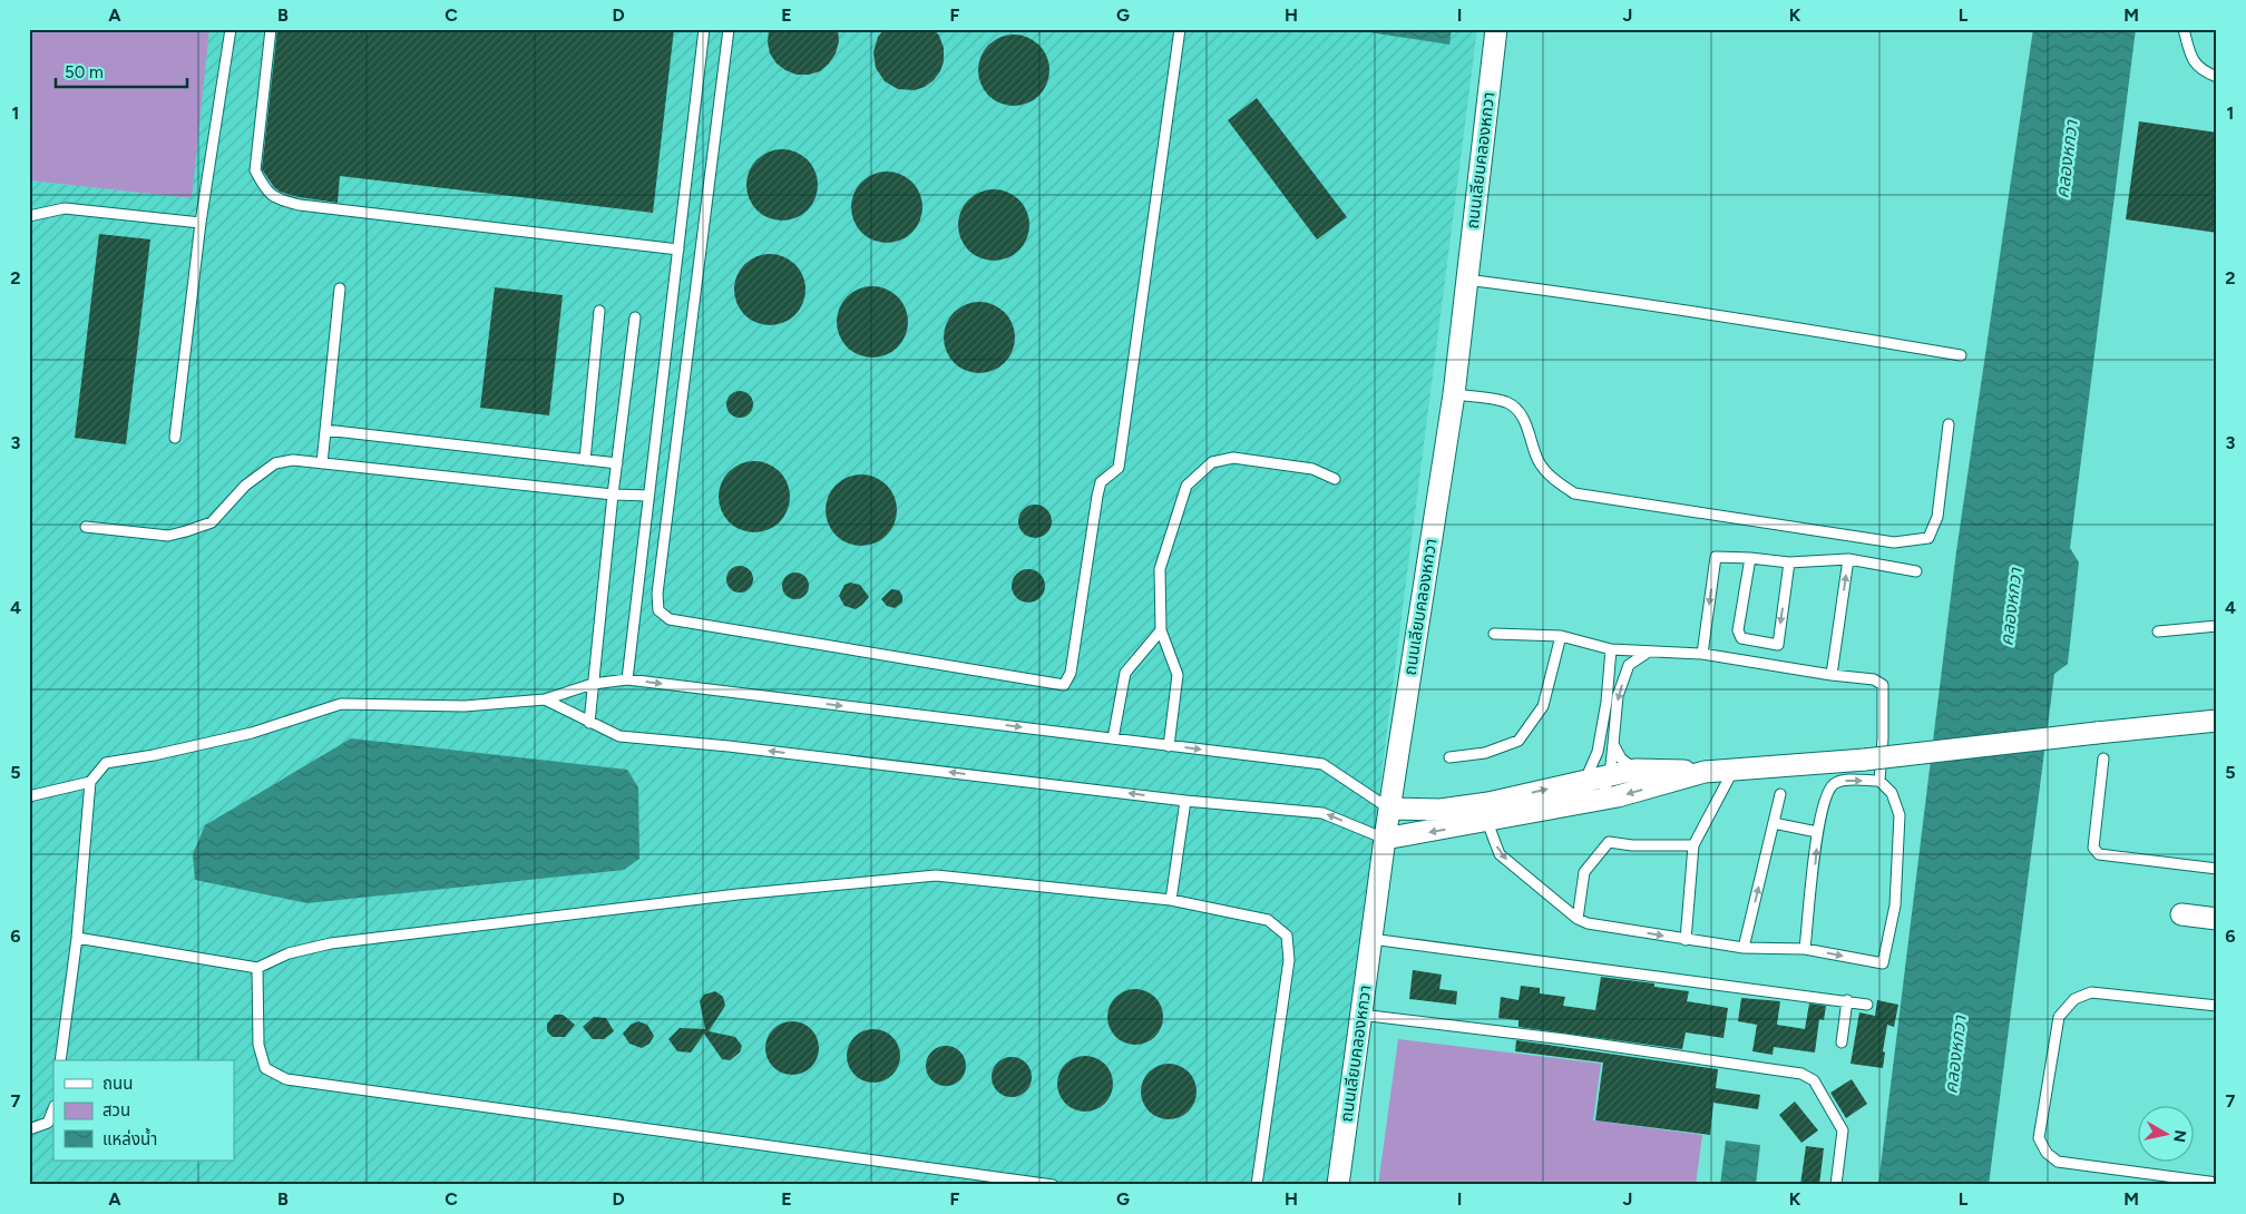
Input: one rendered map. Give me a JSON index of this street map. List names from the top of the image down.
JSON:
{
  "streets": {
    "street": ["ถนนเลียบคลองหกวา"]
  },
  "water": ["คลองหกวา"],
  "legend": ["ถนน", "สวน", "แหล่งน้ำ"],
  "scale_bar": "50 m",
  "north": "right",
  "grid": {
    "columns": [
      "A",
      "B",
      "C",
      "D",
      "E",
      "F",
      "G",
      "H",
      "I",
      "J",
      "K",
      "L",
      "M"
    ],
    "rows": [
      "1",
      "2",
      "3",
      "4",
      "5",
      "6",
      "7"
    ]
  }
}
